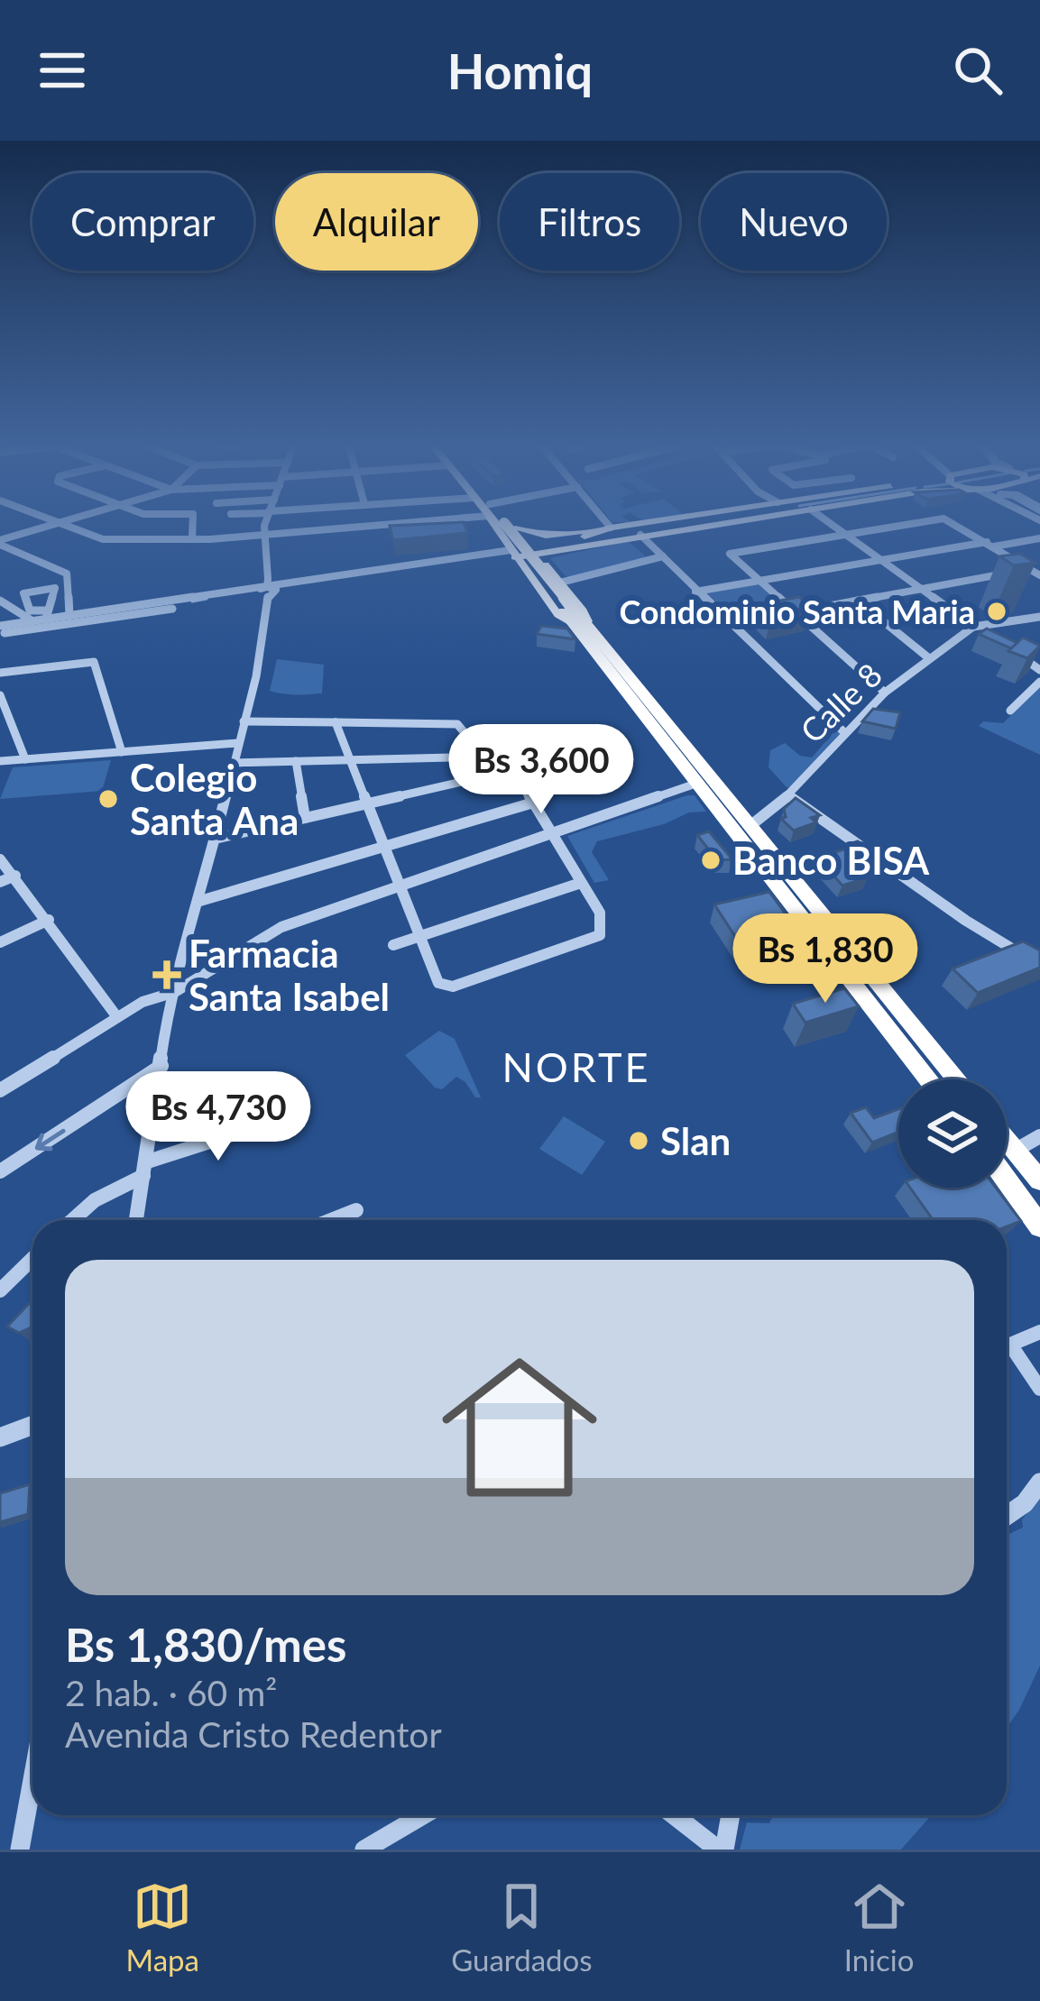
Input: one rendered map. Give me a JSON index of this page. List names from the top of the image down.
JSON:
{
  "streets": {
    "street": ["Calle 8"]
  },
  "districts": ["NORTE"],
  "places": {
    "other": [
      "Condominio Santa Maria",
      "Colegio Santa Ana",
      "Banco BISA",
      "Slan"
    ],
    "health": ["Farmacia Santa Isabel"]
  },
  "page": {
    "header": "Homiq",
    "chip": [
      "Comprar",
      "Alquilar",
      "Filtros",
      "Nuevo"
    ],
    "price": ["Bs 3,600", "Bs 1,830", "Bs 4,730"],
    "list": [
      {
        "name": "Bs 1,830/mes",
        "note": "2 hab. · 60 m² · Avenida Cristo Redentor"
      }
    ],
    "tabs": ["Mapa", "Guardados", "Inicio"]
  }
}
